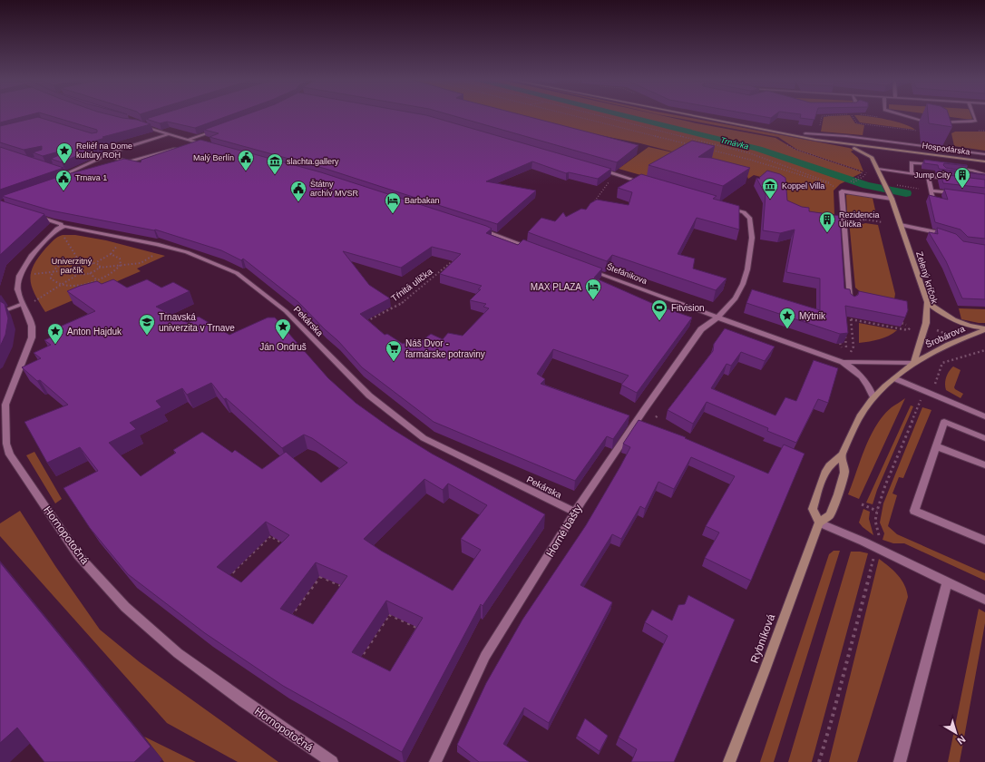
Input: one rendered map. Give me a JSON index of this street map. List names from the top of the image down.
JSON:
{
  "streets": {
    "street": [
      "Hospodárska",
      "Štefánikova",
      "Zelený kríčok",
      "Pekárska",
      "Šrobárova",
      "Horné bašty",
      "Hornopotočná",
      "Rybníková"
    ],
    "path": ["Tŕnitá ulička"]
  },
  "crossings": [
    ["Hospodárska", "Zelený kríčok"],
    ["Štefánikova", "Zelený kríčok"],
    ["Štefánikova", "Šrobárova"],
    ["Štefánikova", "Horné bašty"],
    ["Zelený kríčok", "Šrobárova"],
    ["Pekárska", "Horné bašty"],
    ["Pekárska", "Hornopotočná"]
  ],
  "water": ["Trnávka"],
  "parks": ["Univerzitný parčík"],
  "places": {
    "place": [
      "Reliéf na Dome kultúry ROH",
      "Mýtnik",
      "Ján Ondruš",
      "Anton Hajduk"
    ],
    "public building": ["Malý Berlín", "Trnava 1", "Štátny archív MVSR"],
    "museum": ["slachta.gallery", "Koppel Villa"],
    "building": ["Jump City", "Rezidencia Ulička"],
    "hotel": ["Barbakan", "MAX PLAZA"],
    "sports": ["Fitvision"],
    "school or university": ["Trnavská univerzita v Trnave"],
    "supermarket": ["Náš Dvor - farmárske potraviny"]
  },
  "north": "bottom right"
}
